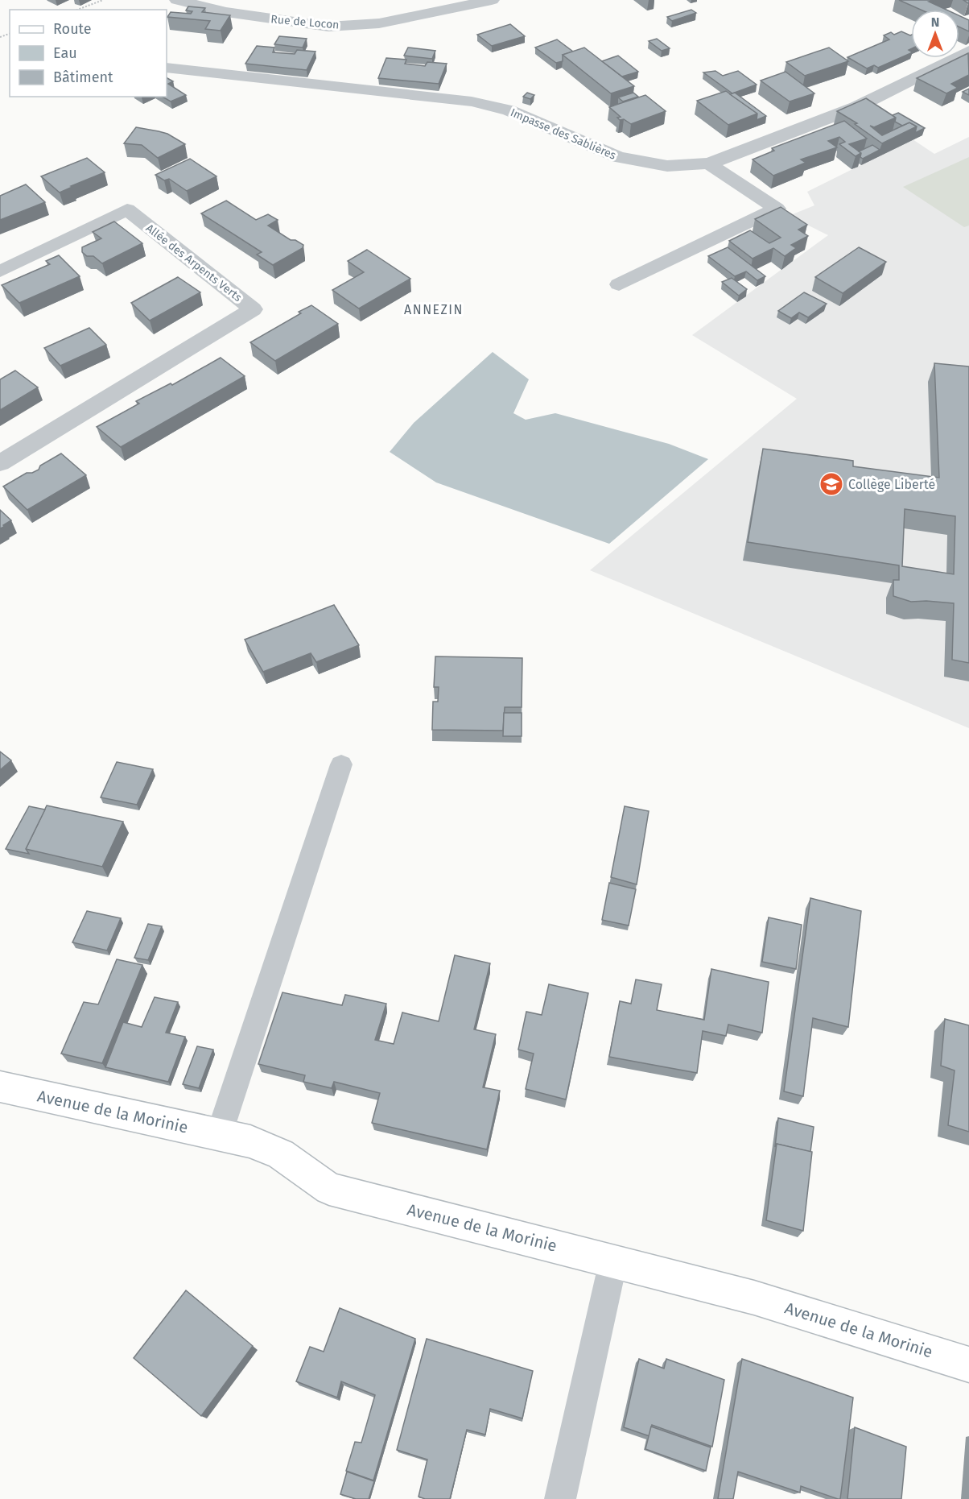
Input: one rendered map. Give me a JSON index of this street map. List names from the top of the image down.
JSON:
{
  "streets": {
    "main road": ["Avenue de la Morinie"],
    "street": ["Rue de Locon", "Impasse des Sablières", "Allée des Arpents Verts"]
  },
  "districts": ["ANNEZIN"],
  "places": {
    "school or university": ["Collège Liberté"]
  },
  "legend": ["Route", "Eau", "Bâtiment"],
  "north": "top"
}
